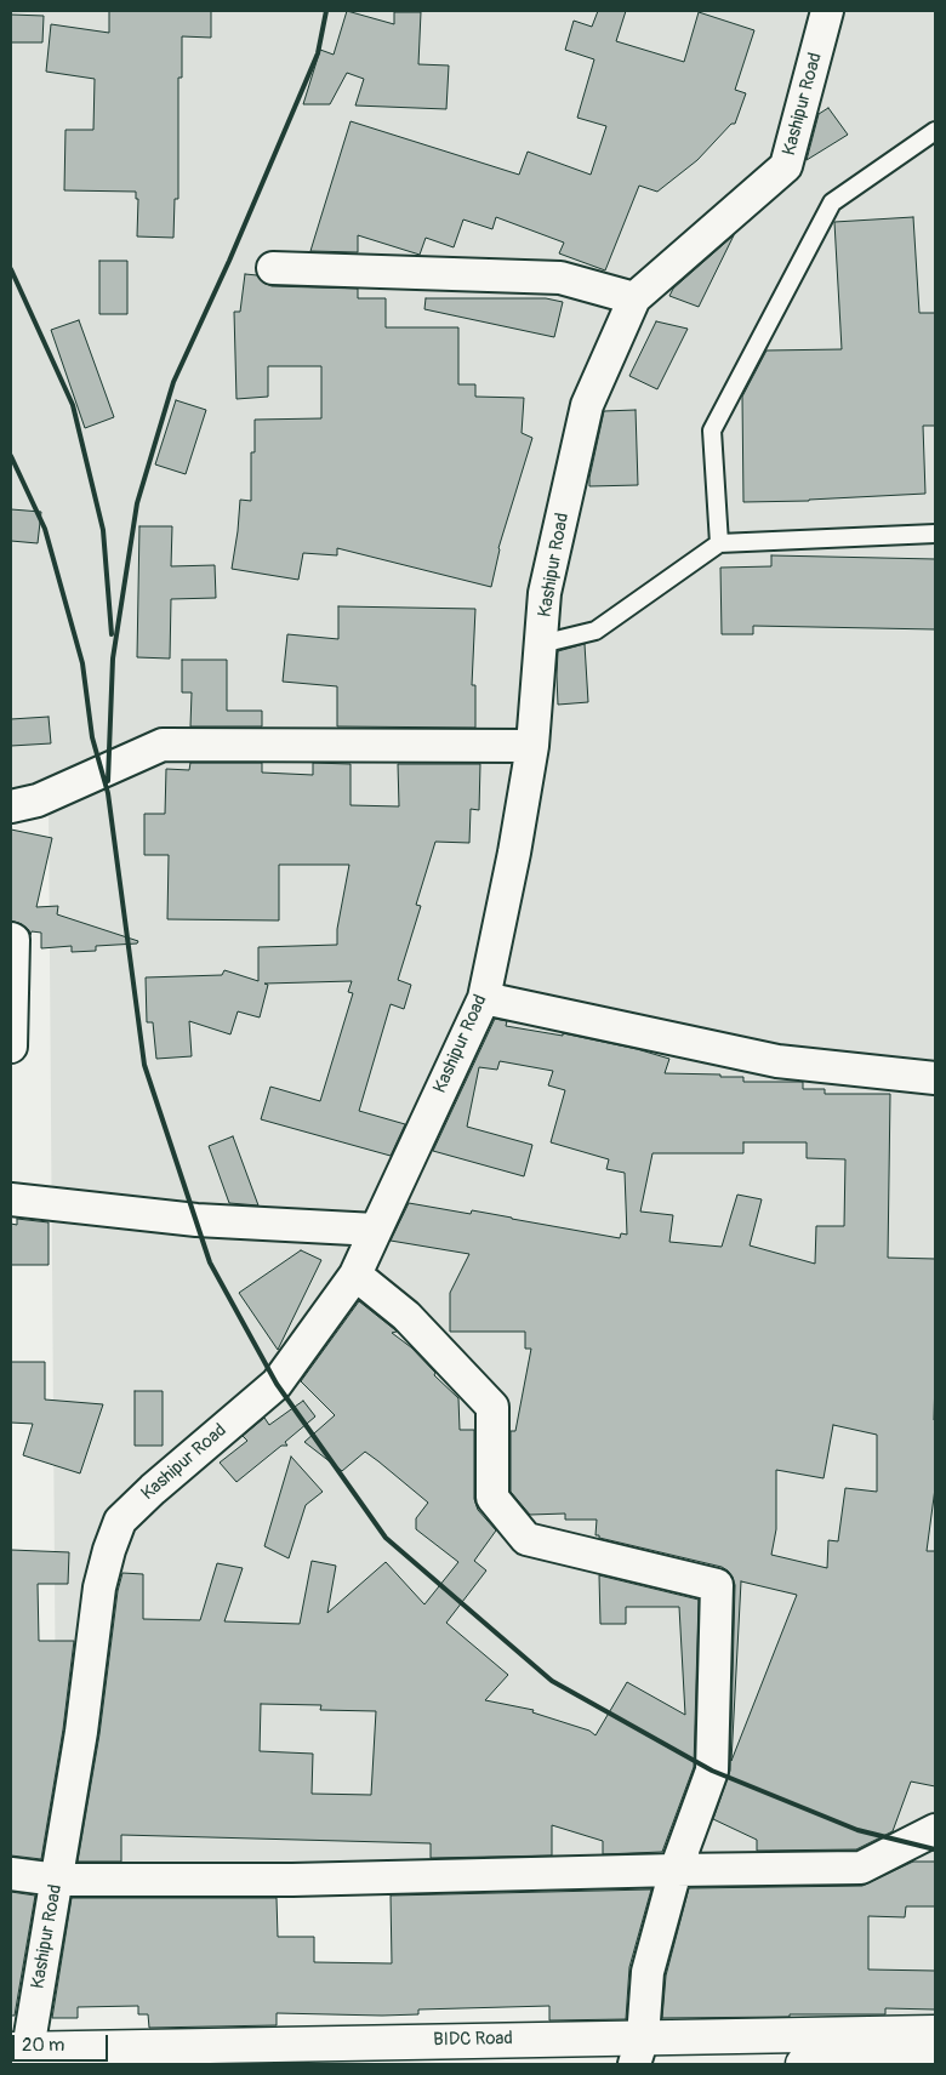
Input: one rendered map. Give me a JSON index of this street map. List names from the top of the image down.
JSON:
{
  "streets": {
    "main road": ["BIDC Road"],
    "street": ["Kashipur Road"]
  },
  "crossings": [
    ["Kashipur Road", "BIDC Road"]
  ],
  "scale_bar": "20 m"
}
